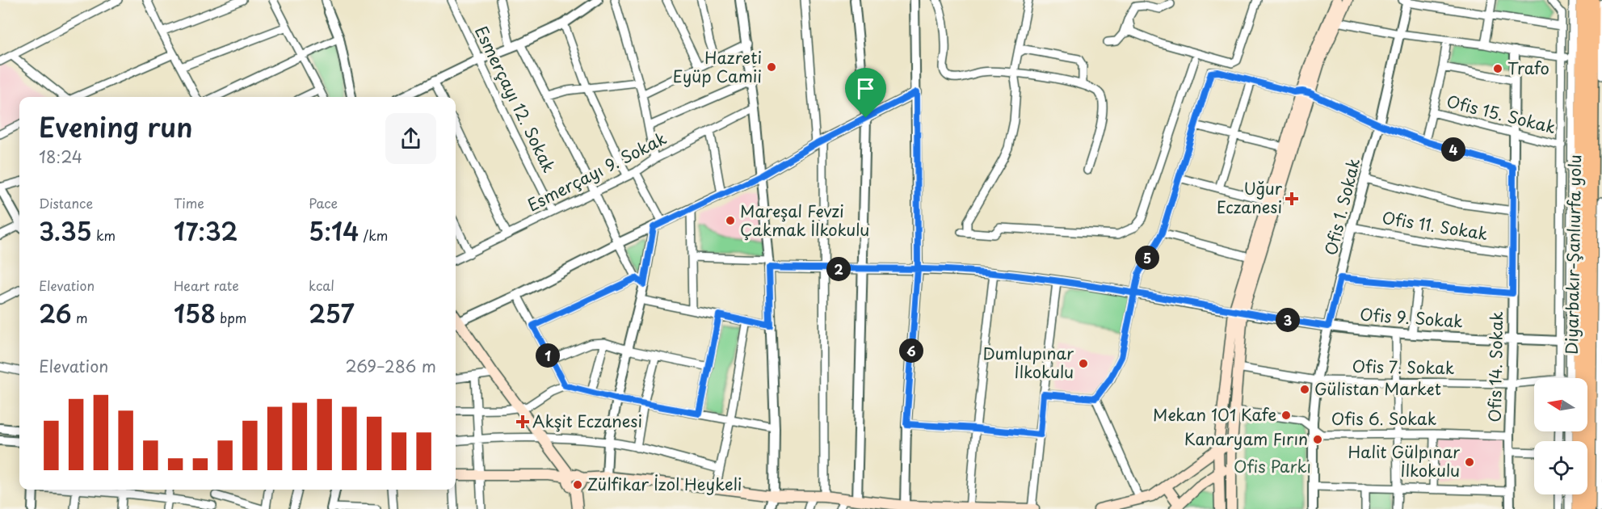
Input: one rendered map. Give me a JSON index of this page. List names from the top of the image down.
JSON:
{
  "streets": {
    "highway": ["Diyarbakır-Şanlıurfa yolu"],
    "street": [
      "Esmerçayı 12. Sokak",
      "Ofis 15. Sokak",
      "Esmerçayı 9. Sokak",
      "Ofis 1. Sokak",
      "Ofis 11. Sokak",
      "Ofis 9. Sokak",
      "Ofis 14. Sokak",
      "Ofis 7. Sokak",
      "Ofis 6. Sokak"
    ]
  },
  "crossings": [
    ["Esmerçayı 12. Sokak", "Esmerçayı 9. Sokak"],
    ["Ofis 15. Sokak", "Ofis 14. Sokak"],
    ["Ofis 1. Sokak", "Ofis 11. Sokak"],
    ["Ofis 1. Sokak", "Ofis 9. Sokak"],
    ["Ofis 1. Sokak", "Ofis 7. Sokak"],
    ["Ofis 1. Sokak", "Ofis 6. Sokak"],
    ["Ofis 11. Sokak", "Ofis 14. Sokak"],
    ["Ofis 9. Sokak", "Ofis 14. Sokak"],
    ["Ofis 14. Sokak", "Ofis 7. Sokak"],
    ["Ofis 14. Sokak", "Ofis 6. Sokak"]
  ],
  "parks": ["Ofis Parkı"],
  "places": {
    "other": [
      "Hazreti Eyüp Camii",
      "Trafo",
      "Mareşal Fevzi Çakmak İlkokulu",
      "Dumlupınar İlkokulu",
      "Gülistan Market",
      "Mekan 101 Kafe",
      "Kanaryam Fırın",
      "Halit Gülpınar İlkokulu",
      "Zülfikar İzol Heykeli"
    ],
    "health": ["Uğur Eczanesi", "Akşit Eczanesi"]
  },
  "north": "left",
  "page": {
    "heading": ["Evening run", "18:24"],
    "pins": [
      "4",
      "5",
      "2",
      "3",
      "6",
      "1"
    ],
    "stats": [
      ["Distance", "3.35 km"],
      ["Time", "17:32"],
      ["Pace", "5:14 /km"],
      ["Elevation", "26 m"],
      ["Heart rate", "158 bpm"],
      ["kcal", "257"]
    ],
    "chart": ["Elevation", "269–286 m"]
  }
}
